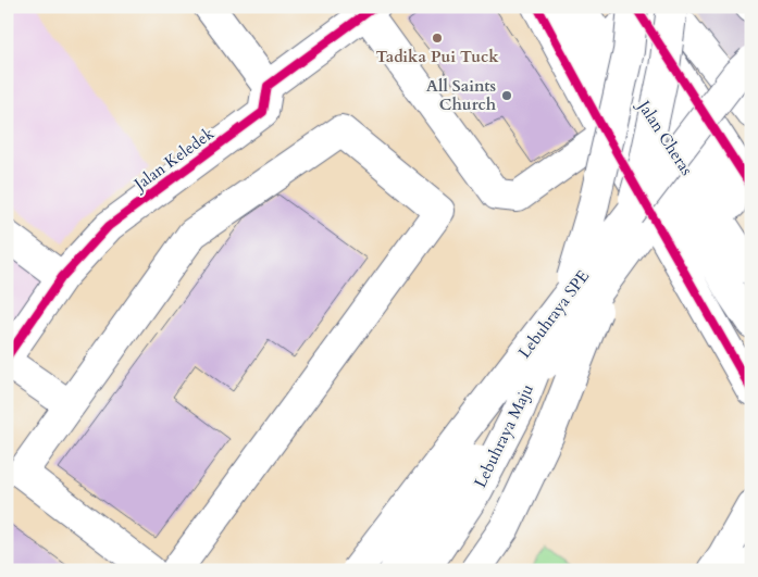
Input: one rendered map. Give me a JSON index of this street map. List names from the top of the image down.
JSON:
{
  "streets": {
    "main road": [
      "Jalan Cheras",
      "Jalan Keledek",
      "Lebuhraya SPE",
      "Lebuhraya Maju"
    ]
  },
  "places": ["Tadika Pui Tuck", "All Saints Church"]
}
